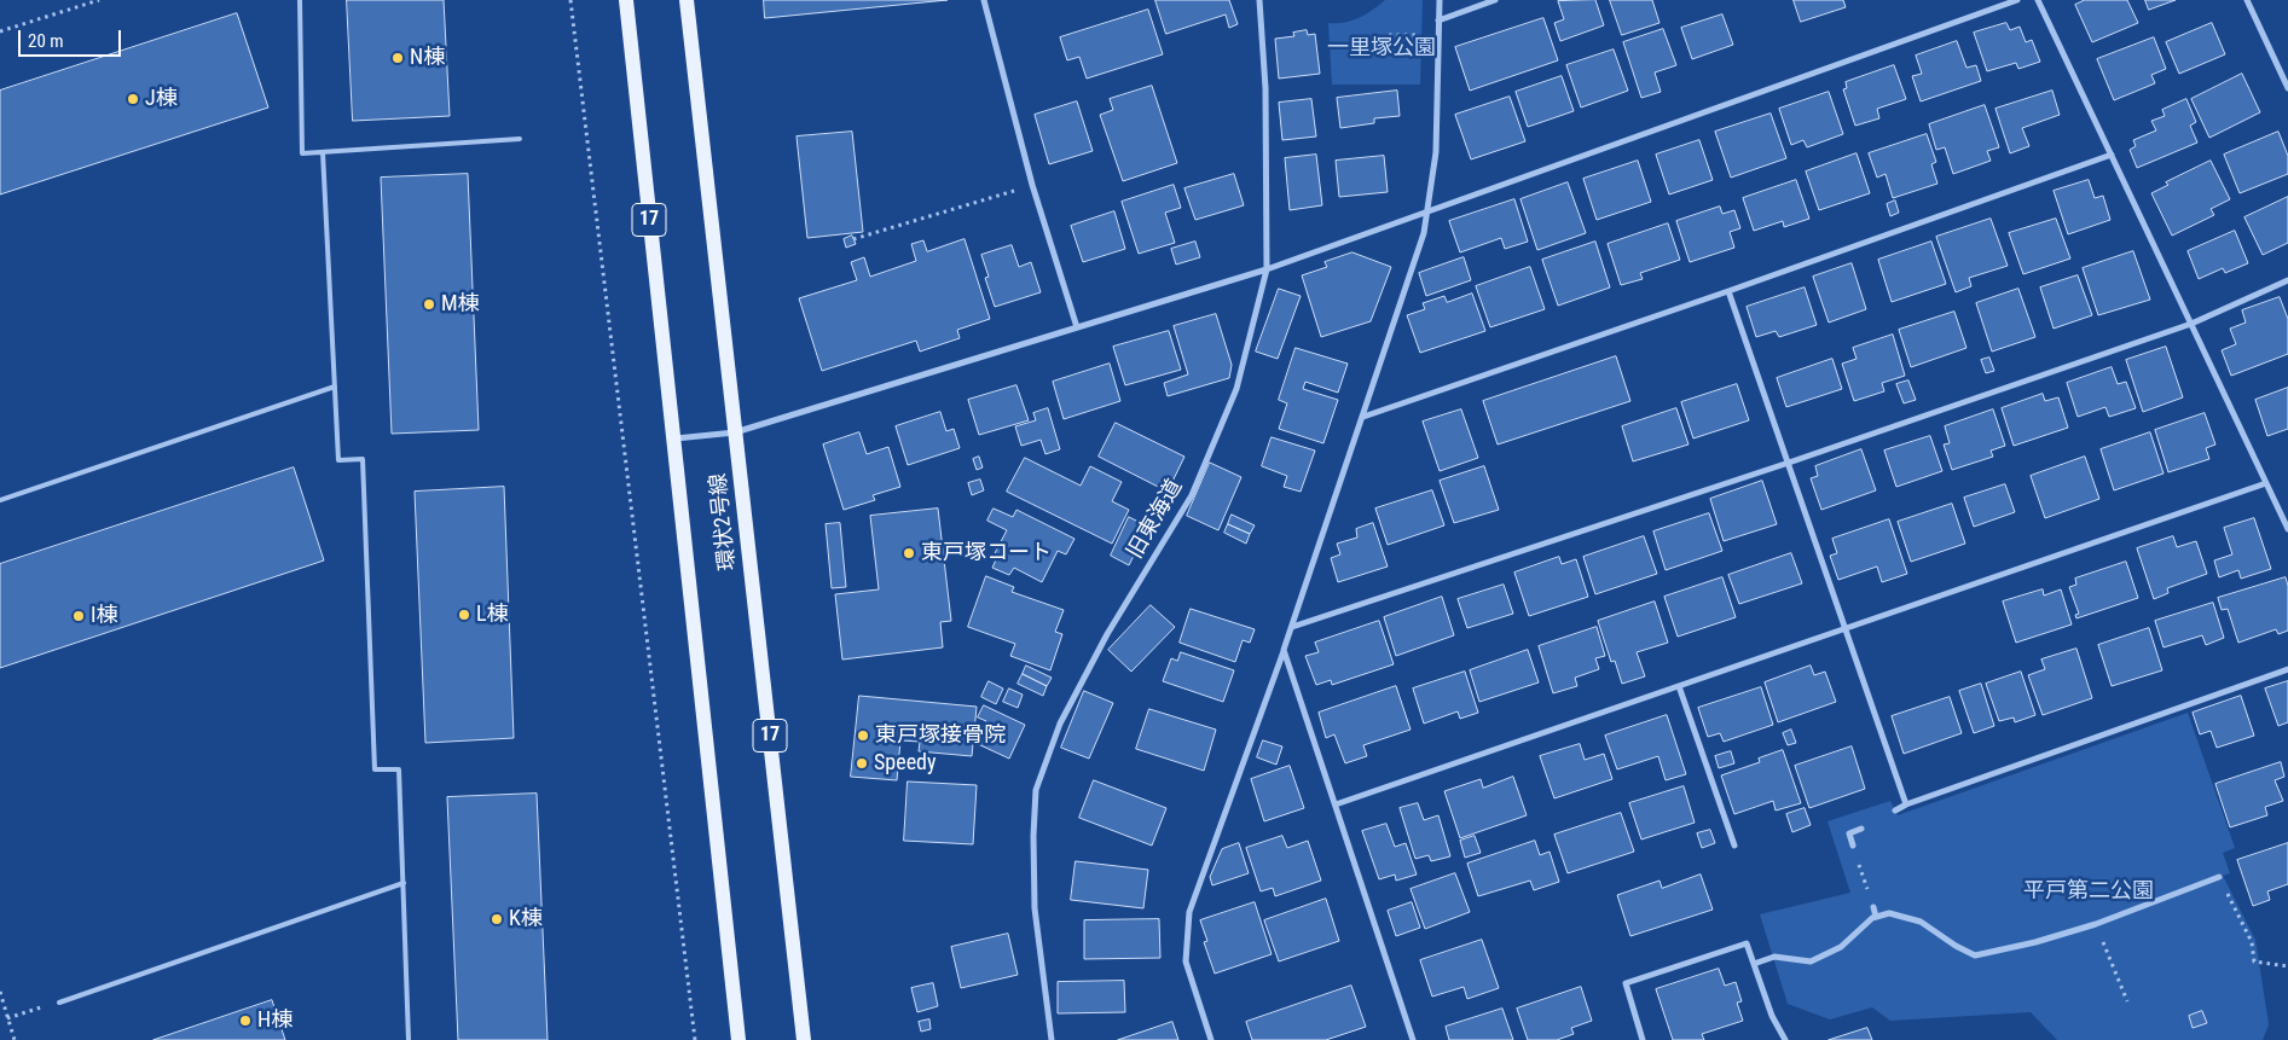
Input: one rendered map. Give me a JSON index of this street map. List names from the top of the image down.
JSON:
{
  "streets": {
    "main road": ["17", "環状2号線"],
    "street": ["旧東海道"]
  },
  "parks": ["一里塚公園", "平戸第二公園"],
  "places": [
    "N棟",
    "J棟",
    "M棟",
    "東戸塚コート",
    "L棟",
    "I棟",
    "東戸塚接骨院",
    "Speedy",
    "K棟",
    "H棟"
  ],
  "scale_bar": "20 m"
}
